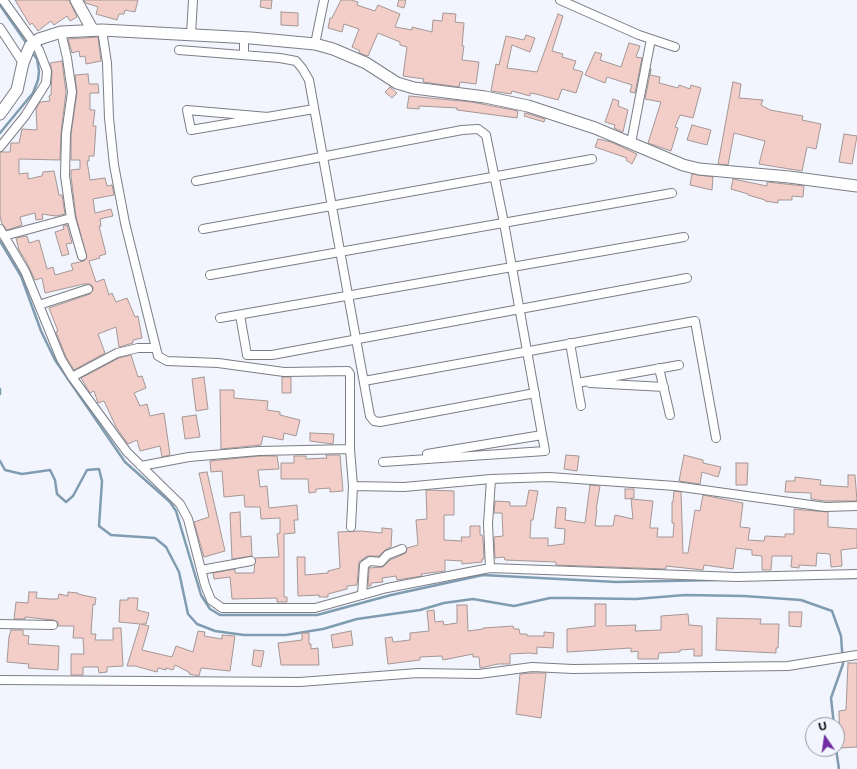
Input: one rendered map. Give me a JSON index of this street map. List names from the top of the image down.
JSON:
{
  "north": "top"
}
